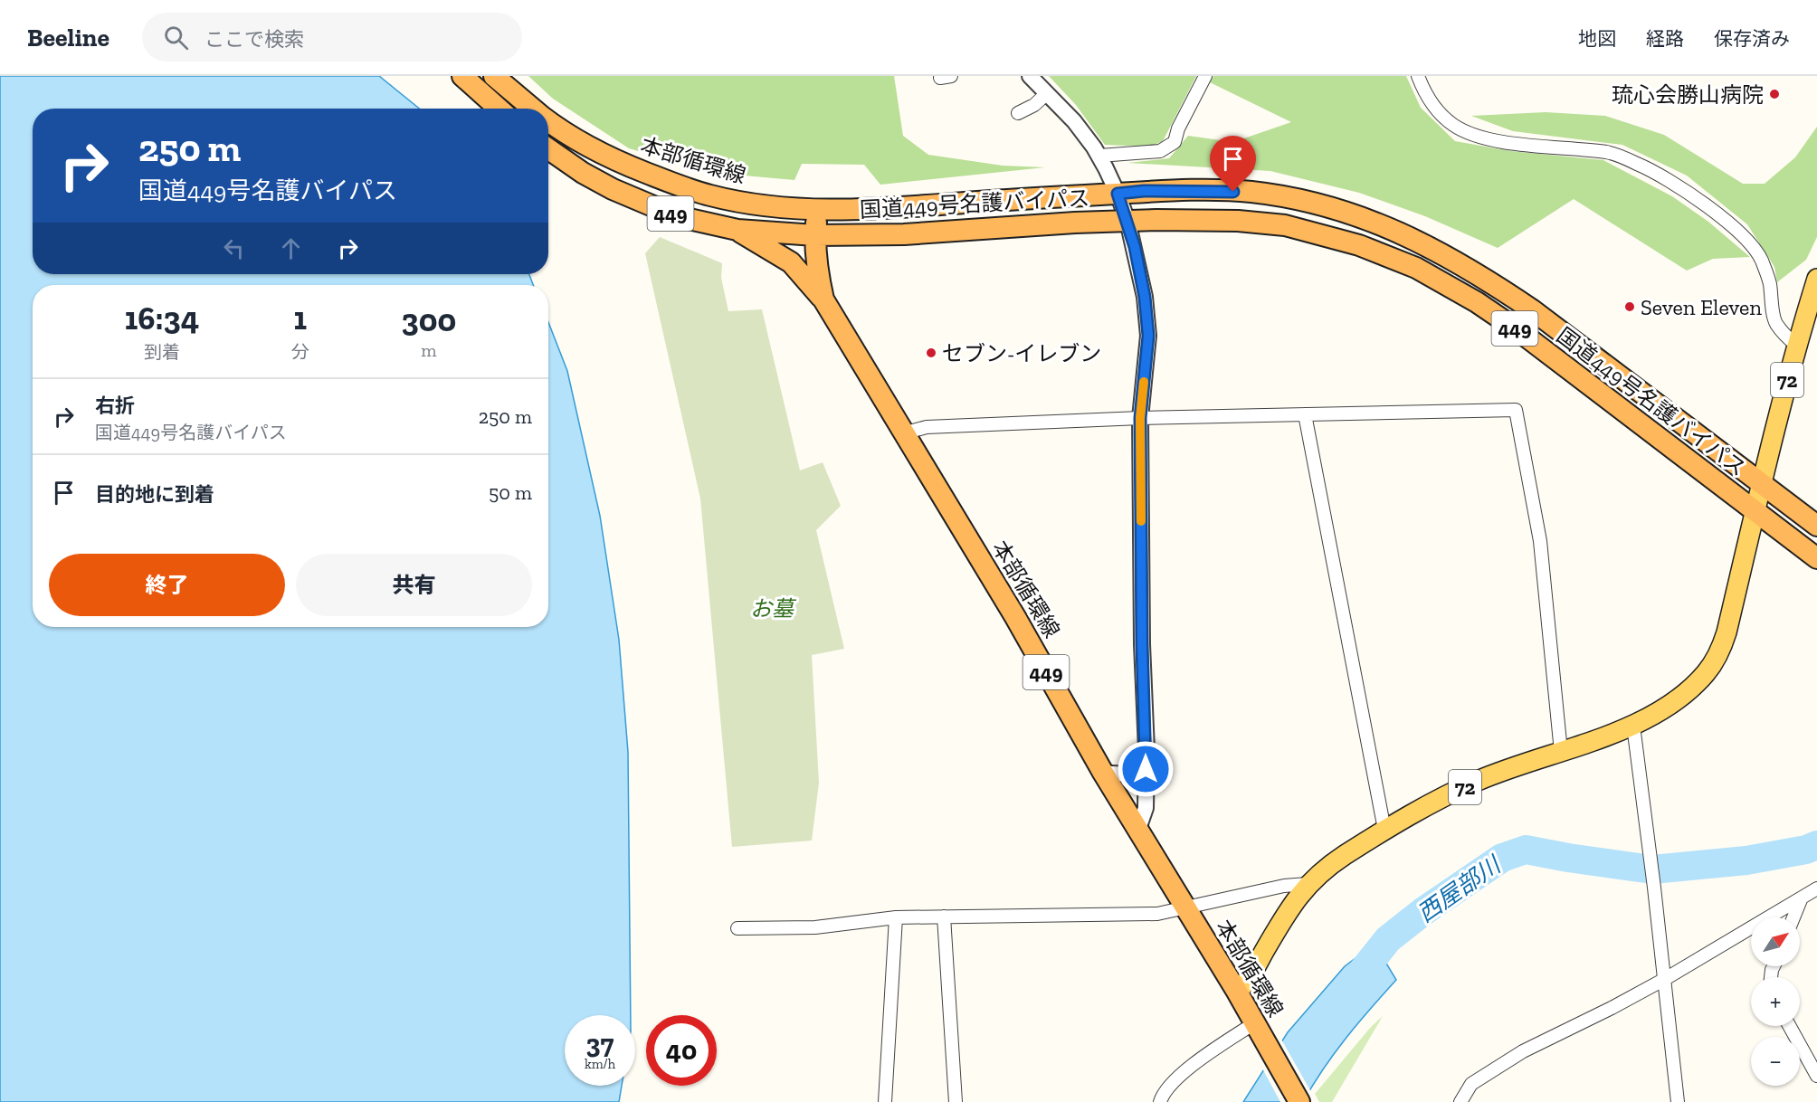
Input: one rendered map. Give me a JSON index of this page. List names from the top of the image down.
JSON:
{
  "streets": {
    "highway": ["本部循環線", "国道449号名護バイパス", "449"],
    "main road": ["72"]
  },
  "crossings": [
    ["本部循環線", "国道449号名護バイパス"],
    ["本部循環線", "449"],
    ["本部循環線", "72"],
    ["国道449号名護バイパス", "449"],
    ["国道449号名護バイパス", "72"]
  ],
  "water": ["西屋部川"],
  "parks": ["お墓"],
  "places": ["琉心会勝山病院", "Seven Eleven", "セブン-イレブン"],
  "north": "top right",
  "page": {
    "header": "Beeline",
    "search": "ここで検索",
    "nav": ["地図", "経路", "保存済み"],
    "turn": ["250 m", "国道449号名護バイパス"],
    "eta": [
      "16:34",
      "到着",
      "1",
      "分",
      "300",
      "m"
    ],
    "list": [
      {
        "name": "右折",
        "note": "国道449号名護バイパス",
        "value": "250 m"
      },
      {
        "name": "目的地に到着",
        "value": "50 m"
      }
    ],
    "buttons": ["終了", "共有"],
    "map_buttons": ["+", "−"],
    "speed": "37 km/h",
    "limit": "40"
  }
}
